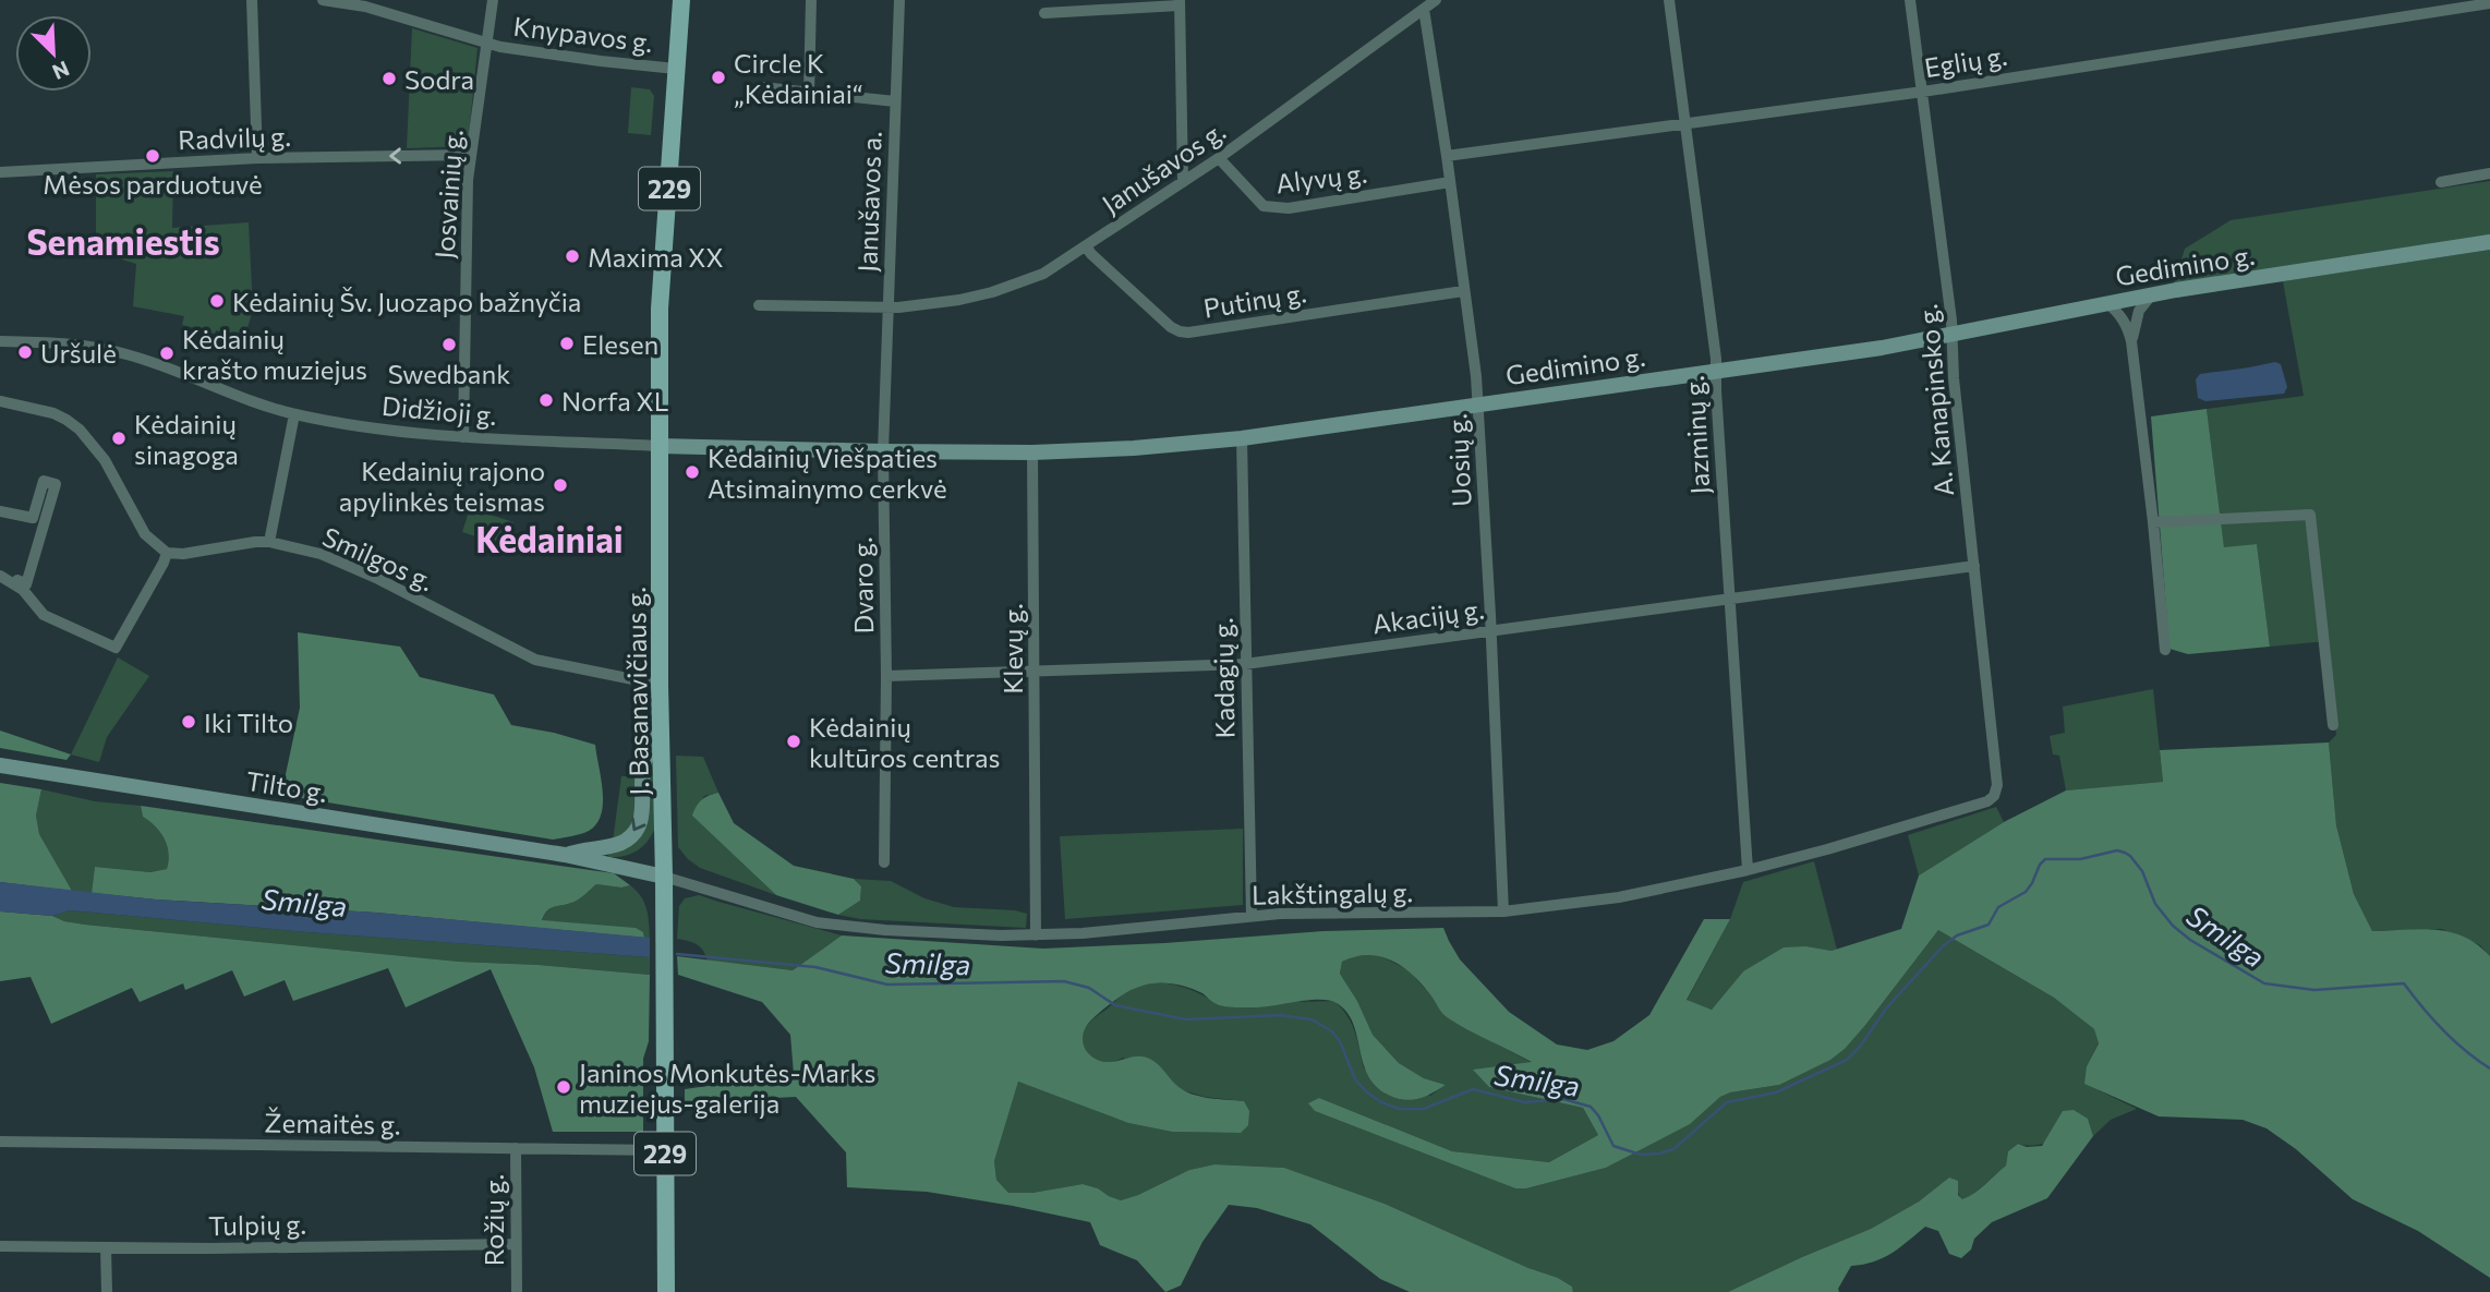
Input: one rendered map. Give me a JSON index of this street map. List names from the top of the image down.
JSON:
{
  "streets": {
    "main road": [
      "229",
      "Gedimino g.",
      "J. Basanavičiaus g.",
      "Tilto g."
    ],
    "street": [
      "Knypavos g.",
      "Eglių g.",
      "Radvilų g.",
      "Janušavos g.",
      "Alyvų g.",
      "Josvainių g.",
      "Janušavos a.",
      "Putinų g.",
      "A. Kanapinsko g.",
      "Didžioji g.",
      "Jazminų g.",
      "Uosių g.",
      "Smilgos g.",
      "Dvaro g.",
      "Akacijų g.",
      "Klevų g.",
      "Kadagių g.",
      "Lakštingalų g.",
      "Žemaitės g.",
      "Rožių g.",
      "Tulpių g."
    ]
  },
  "crossings": [
    ["Knypavos g.", "Josvainių g."],
    ["Knypavos g.", "J. Basanavičiaus g."],
    ["Eglių g.", "A. Kanapinsko g."],
    ["Eglių g.", "Jazminų g."],
    ["Eglių g.", "Uosių g."],
    ["Radvilų g.", "Josvainių g."],
    ["Janušavos g.", "Alyvų g."],
    ["Janušavos g.", "Janušavos a."],
    ["Janušavos g.", "Putinų g."],
    ["Janušavos g.", "Uosių g."],
    ["Janušavos g.", "Dvaro g."],
    ["Alyvų g.", "Uosių g."],
    ["Josvainių g.", "Didžioji g."],
    ["Janušavos a.", "Dvaro g."],
    ["Gedimino g.", "A. Kanapinsko g."],
    ["Gedimino g.", "Didžioji g."],
    ["Gedimino g.", "Jazminų g."],
    ["Gedimino g.", "Uosių g."],
    ["Gedimino g.", "Dvaro g."],
    ["Gedimino g.", "Klevų g."],
    ["Gedimino g.", "Kadagių g."],
    ["Gedimino g.", "J. Basanavičiaus g."],
    ["Putinų g.", "Uosių g."],
    ["A. Kanapinsko g.", "Akacijų g."],
    ["A. Kanapinsko g.", "Lakštingalų g."],
    ["Didžioji g.", "J. Basanavičiaus g."],
    ["Jazminų g.", "Akacijų g."],
    ["Jazminų g.", "Lakštingalų g."],
    ["Uosių g.", "Akacijų g."],
    ["Uosių g.", "Lakštingalų g."],
    ["Smilgos g.", "J. Basanavičiaus g."],
    ["Dvaro g.", "Akacijų g."],
    ["Akacijų g.", "Klevų g."],
    ["Akacijų g.", "Kadagių g."],
    ["Klevų g.", "Lakštingalų g."],
    ["Kadagių g.", "Lakštingalų g."],
    ["J. Basanavičiaus g.", "Tilto g."],
    ["J. Basanavičiaus g.", "Lakštingalų g."],
    ["J. Basanavičiaus g.", "Žemaitės g."],
    ["Tilto g.", "Lakštingalų g."],
    ["Žemaitės g.", "Rožių g."],
    ["Rožių g.", "Tulpių g."]
  ],
  "one_way": ["Radvilų g."],
  "districts": ["Senamiestis", "Kėdainiai"],
  "water": ["Smilga"],
  "places": [
    "Circle K „Kėdainiai“",
    "Sodra",
    "Mėsos parduotuvė",
    "Maxima XX",
    "Kėdainių Šv. Juozapo bažnyčia",
    "Elesen",
    "Swedbank",
    "Uršulė",
    "Kėdainių krašto muziejus",
    "Norfa XL",
    "Kėdainių sinagoga",
    "Kėdainių Viešpaties Atsimainymo cerkvė",
    "Kedainių rajono apylinkės teismas",
    "Iki Tilto",
    "Kėdainių kultūros centras",
    "Janinos Monkutės-Marks muziejus-galerija"
  ],
  "north": "bottom right"
}
